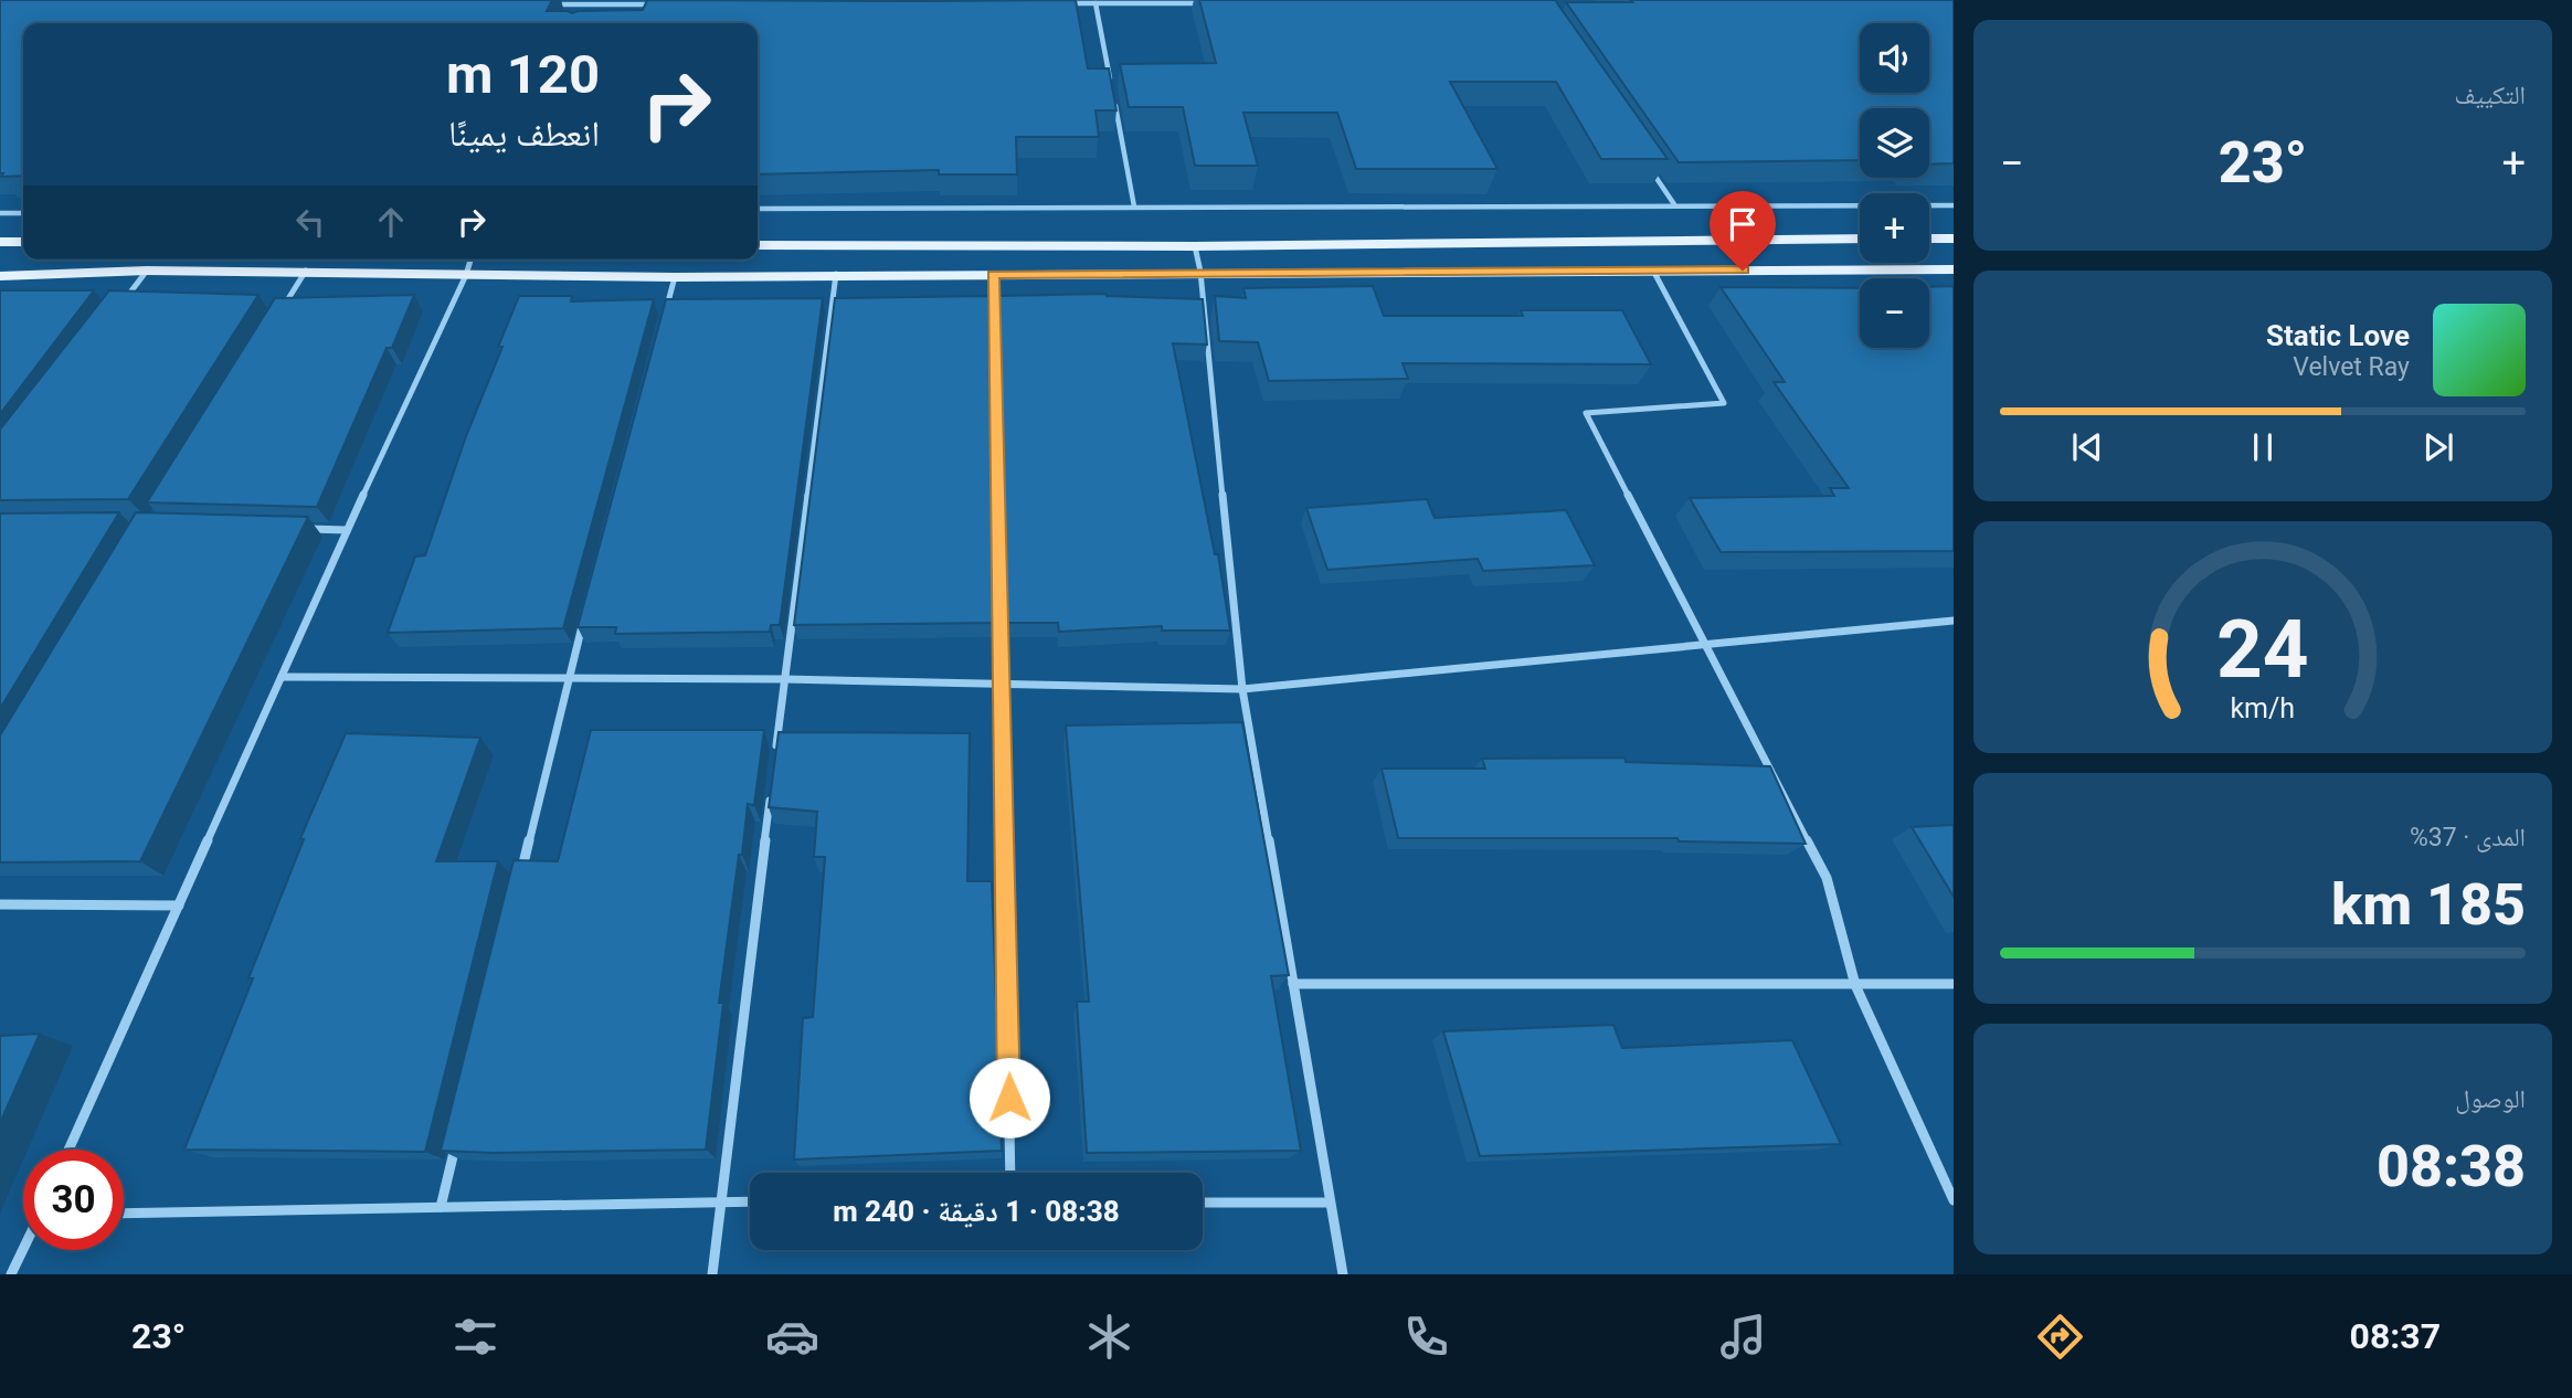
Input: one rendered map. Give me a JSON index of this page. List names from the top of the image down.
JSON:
{
  "page": {
    "tile": [
      "التكييف",
      ["المدى · 37%", "185 km"],
      ["الوصول", "08:38"]
    ],
    "map_buttons": ["+", "−"],
    "turn": ["120 m", "انعطف يمينًا"],
    "heat": ["−", "23°", "+"],
    "song": ["Static Love", "Velvet Ray"],
    "limit": "30",
    "trip": "08:38 · 1 دقيقة · 240 m",
    "tabs": ["08:37", "23°"],
    "gauge": ["24", "km/h"]
  }
}
